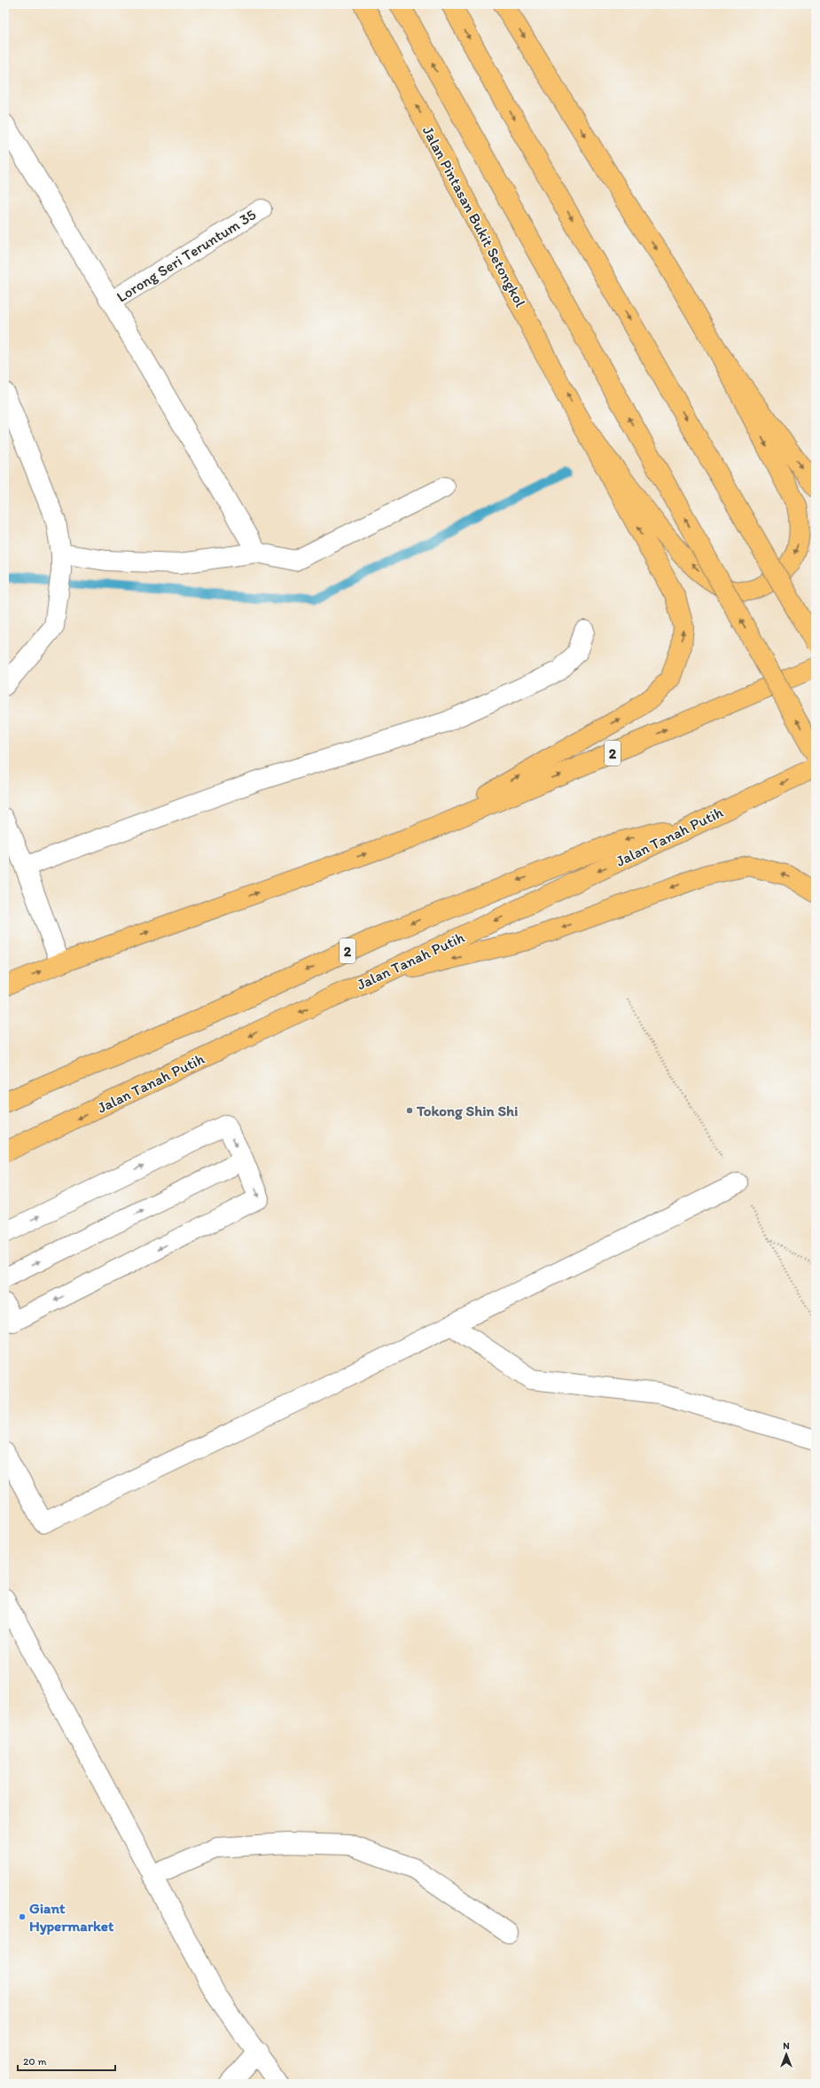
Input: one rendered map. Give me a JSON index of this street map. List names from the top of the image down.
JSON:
{
  "streets": {
    "main road": ["Jalan Pintasan Bukit Setongkol", "2", "Jalan Tanah Putih"],
    "street": ["Lorong Seri Teruntum 35"]
  },
  "crossings": [
    ["2", "Jalan Tanah Putih"]
  ],
  "places": ["Tokong Shin Shi", "Giant Hypermarket"],
  "scale_bar": "20 m",
  "north": "top"
}
